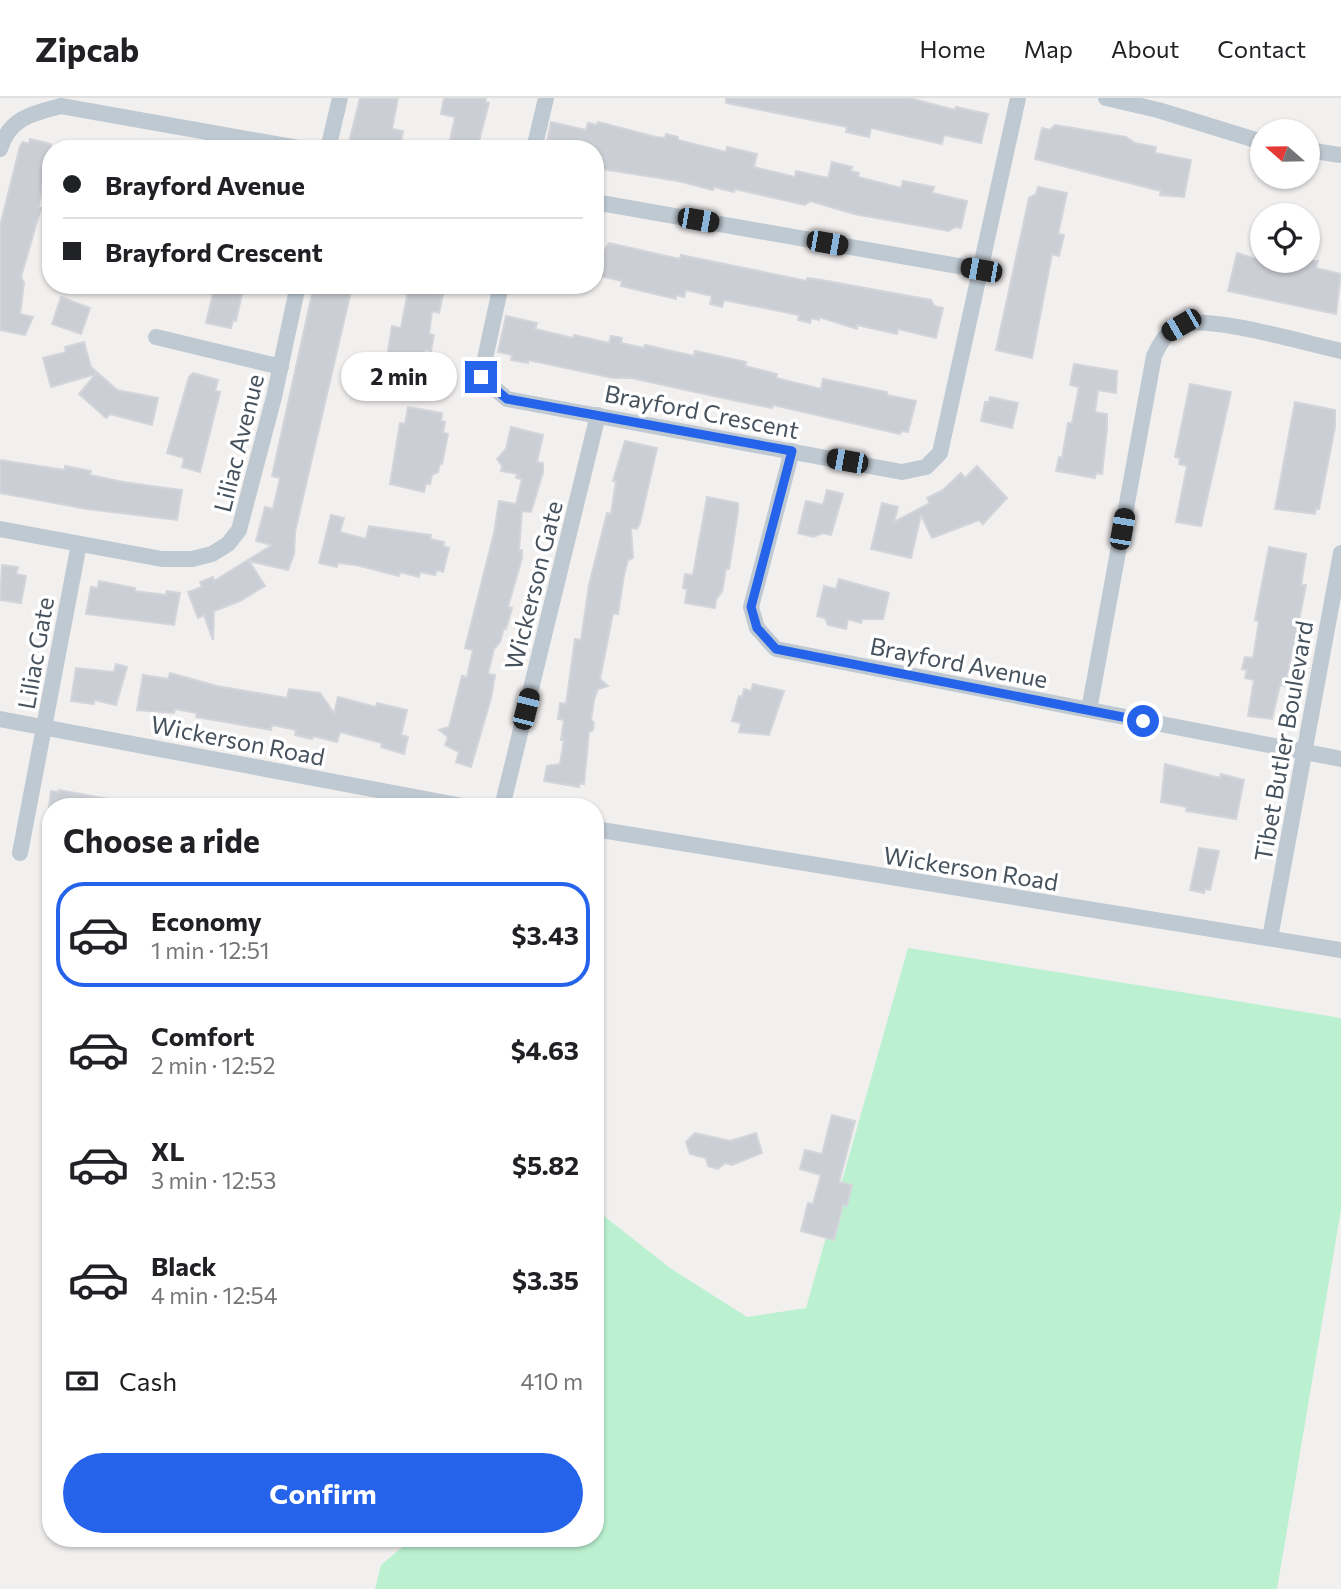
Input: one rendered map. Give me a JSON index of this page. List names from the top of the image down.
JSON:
{
  "streets": {
    "street": [
      "Brayford Crescent",
      "Liliac Avenue",
      "Wickerson Gate",
      "Liliac Gate",
      "Brayford Avenue",
      "Wickerson Road",
      "Tibet Butler Boulevard"
    ]
  },
  "crossings": [
    ["Brayford Crescent", "Wickerson Gate"],
    ["Brayford Crescent", "Brayford Avenue"],
    ["Liliac Avenue", "Liliac Gate"],
    ["Liliac Gate", "Wickerson Road"],
    ["Brayford Avenue", "Tibet Butler Boulevard"],
    ["Wickerson Road", "Tibet Butler Boulevard"]
  ],
  "north": "left",
  "page": {
    "header": "Zipcab",
    "nav": [
      "Home",
      "Map",
      "About",
      "Contact"
    ],
    "banner": ["Brayford Avenue", "Brayford Crescent"],
    "bubble": "2 min",
    "heading": "Choose a ride",
    "list": [
      {
        "name": "Economy",
        "note": "1 min · 12:51",
        "value": "$3.43"
      },
      {
        "name": "Comfort",
        "note": "2 min · 12:52",
        "value": "$4.63"
      },
      {
        "name": "XL",
        "note": "3 min · 12:53",
        "value": "$5.82"
      },
      {
        "name": "Black",
        "note": "4 min · 12:54",
        "value": "$3.35"
      }
    ],
    "pay": ["Cash", "410 m"],
    "buttons": "Confirm"
  }
}
